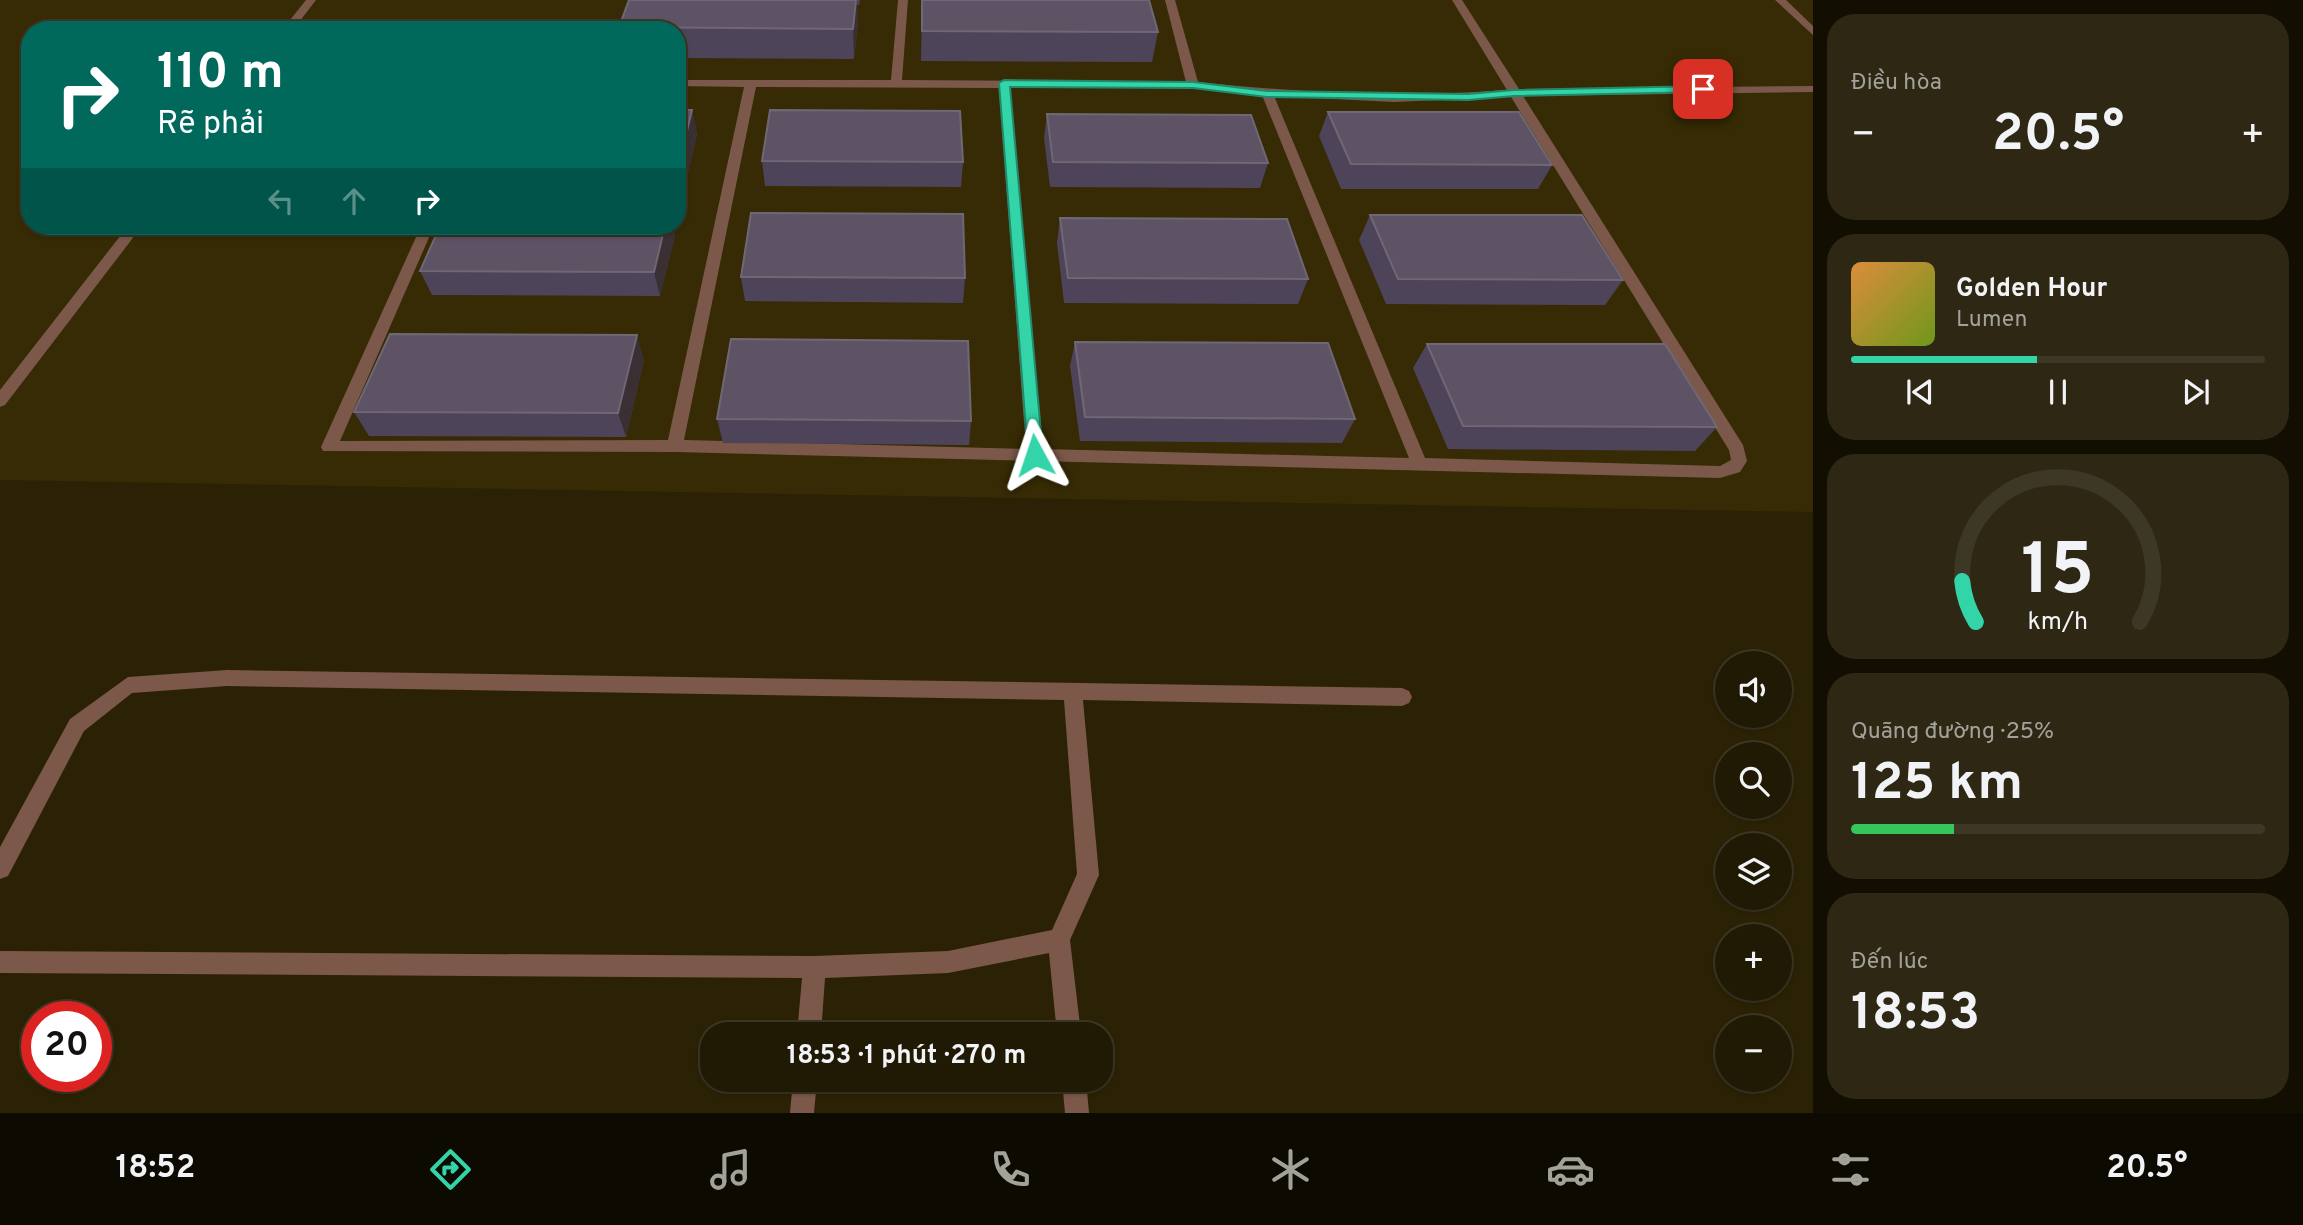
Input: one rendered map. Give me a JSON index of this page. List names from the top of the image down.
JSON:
{
  "page": {
    "tile": [
      "Điều hòa",
      ["Quãng đường · 25%", "125 km"],
      ["Đến lúc", "18:53"]
    ],
    "turn": ["110 m", "Rẽ phải"],
    "heat": ["−", "20.5°", "+"],
    "song": ["Golden Hour", "Lumen"],
    "map_buttons": ["+", "−"],
    "limit": "20",
    "trip": "18:53 · 1 phút · 270 m",
    "tabs": ["18:52", "20.5°"],
    "gauge": ["15", "km/h"]
  }
}
